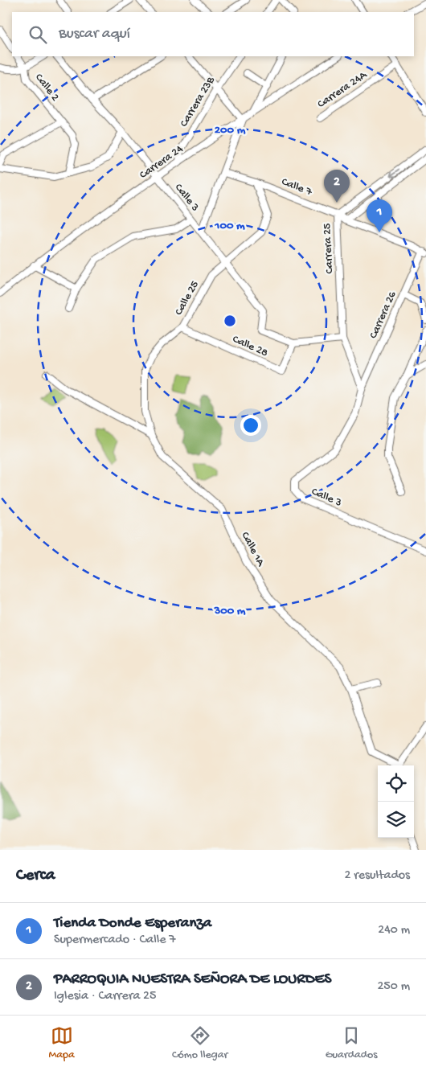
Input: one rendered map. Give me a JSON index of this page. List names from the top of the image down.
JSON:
{
  "streets": {
    "street": [
      "Calle 2",
      "Carrera 24A",
      "Carrera 23B",
      "Carrera 24",
      "Calle 7",
      "Calle 3",
      "Carrera 25",
      "Calle 25",
      "Carrera 26",
      "Calle 28",
      "Calle 1A"
    ]
  },
  "crossings": [
    ["Carrera 23B", "Carrera 24"],
    ["Carrera 24", "Calle 3"],
    ["Calle 7", "Carrera 25"],
    ["Calle 7", "Calle 25"],
    ["Calle 7", "Carrera 26"],
    ["Calle 3", "Carrera 25"],
    ["Calle 3", "Calle 25"],
    ["Calle 3", "Carrera 26"],
    ["Calle 3", "Calle 28"],
    ["Carrera 25", "Carrera 26"],
    ["Calle 25", "Calle 28"],
    ["Calle 25", "Calle 1A"]
  ],
  "page": {
    "search": "Buscar aquí",
    "pins": ["2", "1"],
    "heading": ["Cerca", "2 resultados"],
    "list": [
      {
        "mark": "1",
        "name": "Tienda Donde Esperanza",
        "note": "Supermercado · Calle 7",
        "value": "240 m"
      },
      {
        "mark": "2",
        "name": "PARROQUIA NUESTRA SEÑORA DE LOURDES",
        "note": "Iglesia · Carrera 25",
        "value": "250 m"
      }
    ],
    "nav": ["Mapa", "Cómo llegar", "Guardados"]
  },
  "rings": ["200 m", "100 m", "300 m"]
}
